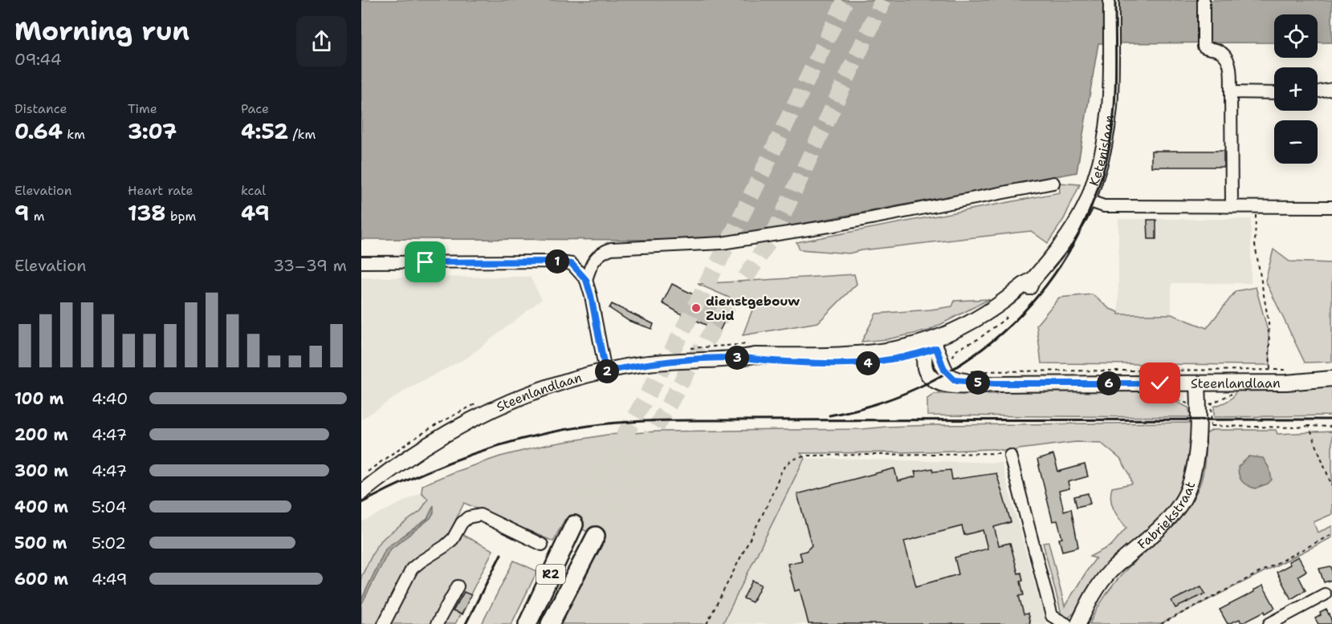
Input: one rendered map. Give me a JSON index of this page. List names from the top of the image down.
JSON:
{
  "streets": {
    "highway": ["R2"],
    "main road": ["Ketenislaan", "Steenlandlaan", "Fabriekstraat"]
  },
  "crossings": [
    ["Ketenislaan", "Steenlandlaan"],
    ["Steenlandlaan", "Fabriekstraat"]
  ],
  "places": ["dienstgebouw Zuid"],
  "page": {
    "heading": ["Morning run", "09:44"],
    "map_buttons": ["+", "−"],
    "stats": [
      ["Distance", "0.64 km"],
      ["Time", "3:07"],
      ["Pace", "4:52 /km"],
      ["Elevation", "9 m"],
      ["Heart rate", "138 bpm"],
      ["kcal", "49"]
    ],
    "chart": ["Elevation", "33–39 m"],
    "pins": [
      "1",
      "3",
      "4",
      "2",
      "5",
      "6"
    ],
    "list": [
      {
        "name": "100 m",
        "note": "4:40"
      },
      {
        "name": "200 m",
        "note": "4:47"
      },
      {
        "name": "300 m",
        "note": "4:47"
      },
      {
        "name": "400 m",
        "note": "5:04"
      },
      {
        "name": "500 m",
        "note": "5:02"
      },
      {
        "name": "600 m",
        "note": "4:49"
      }
    ]
  }
}
